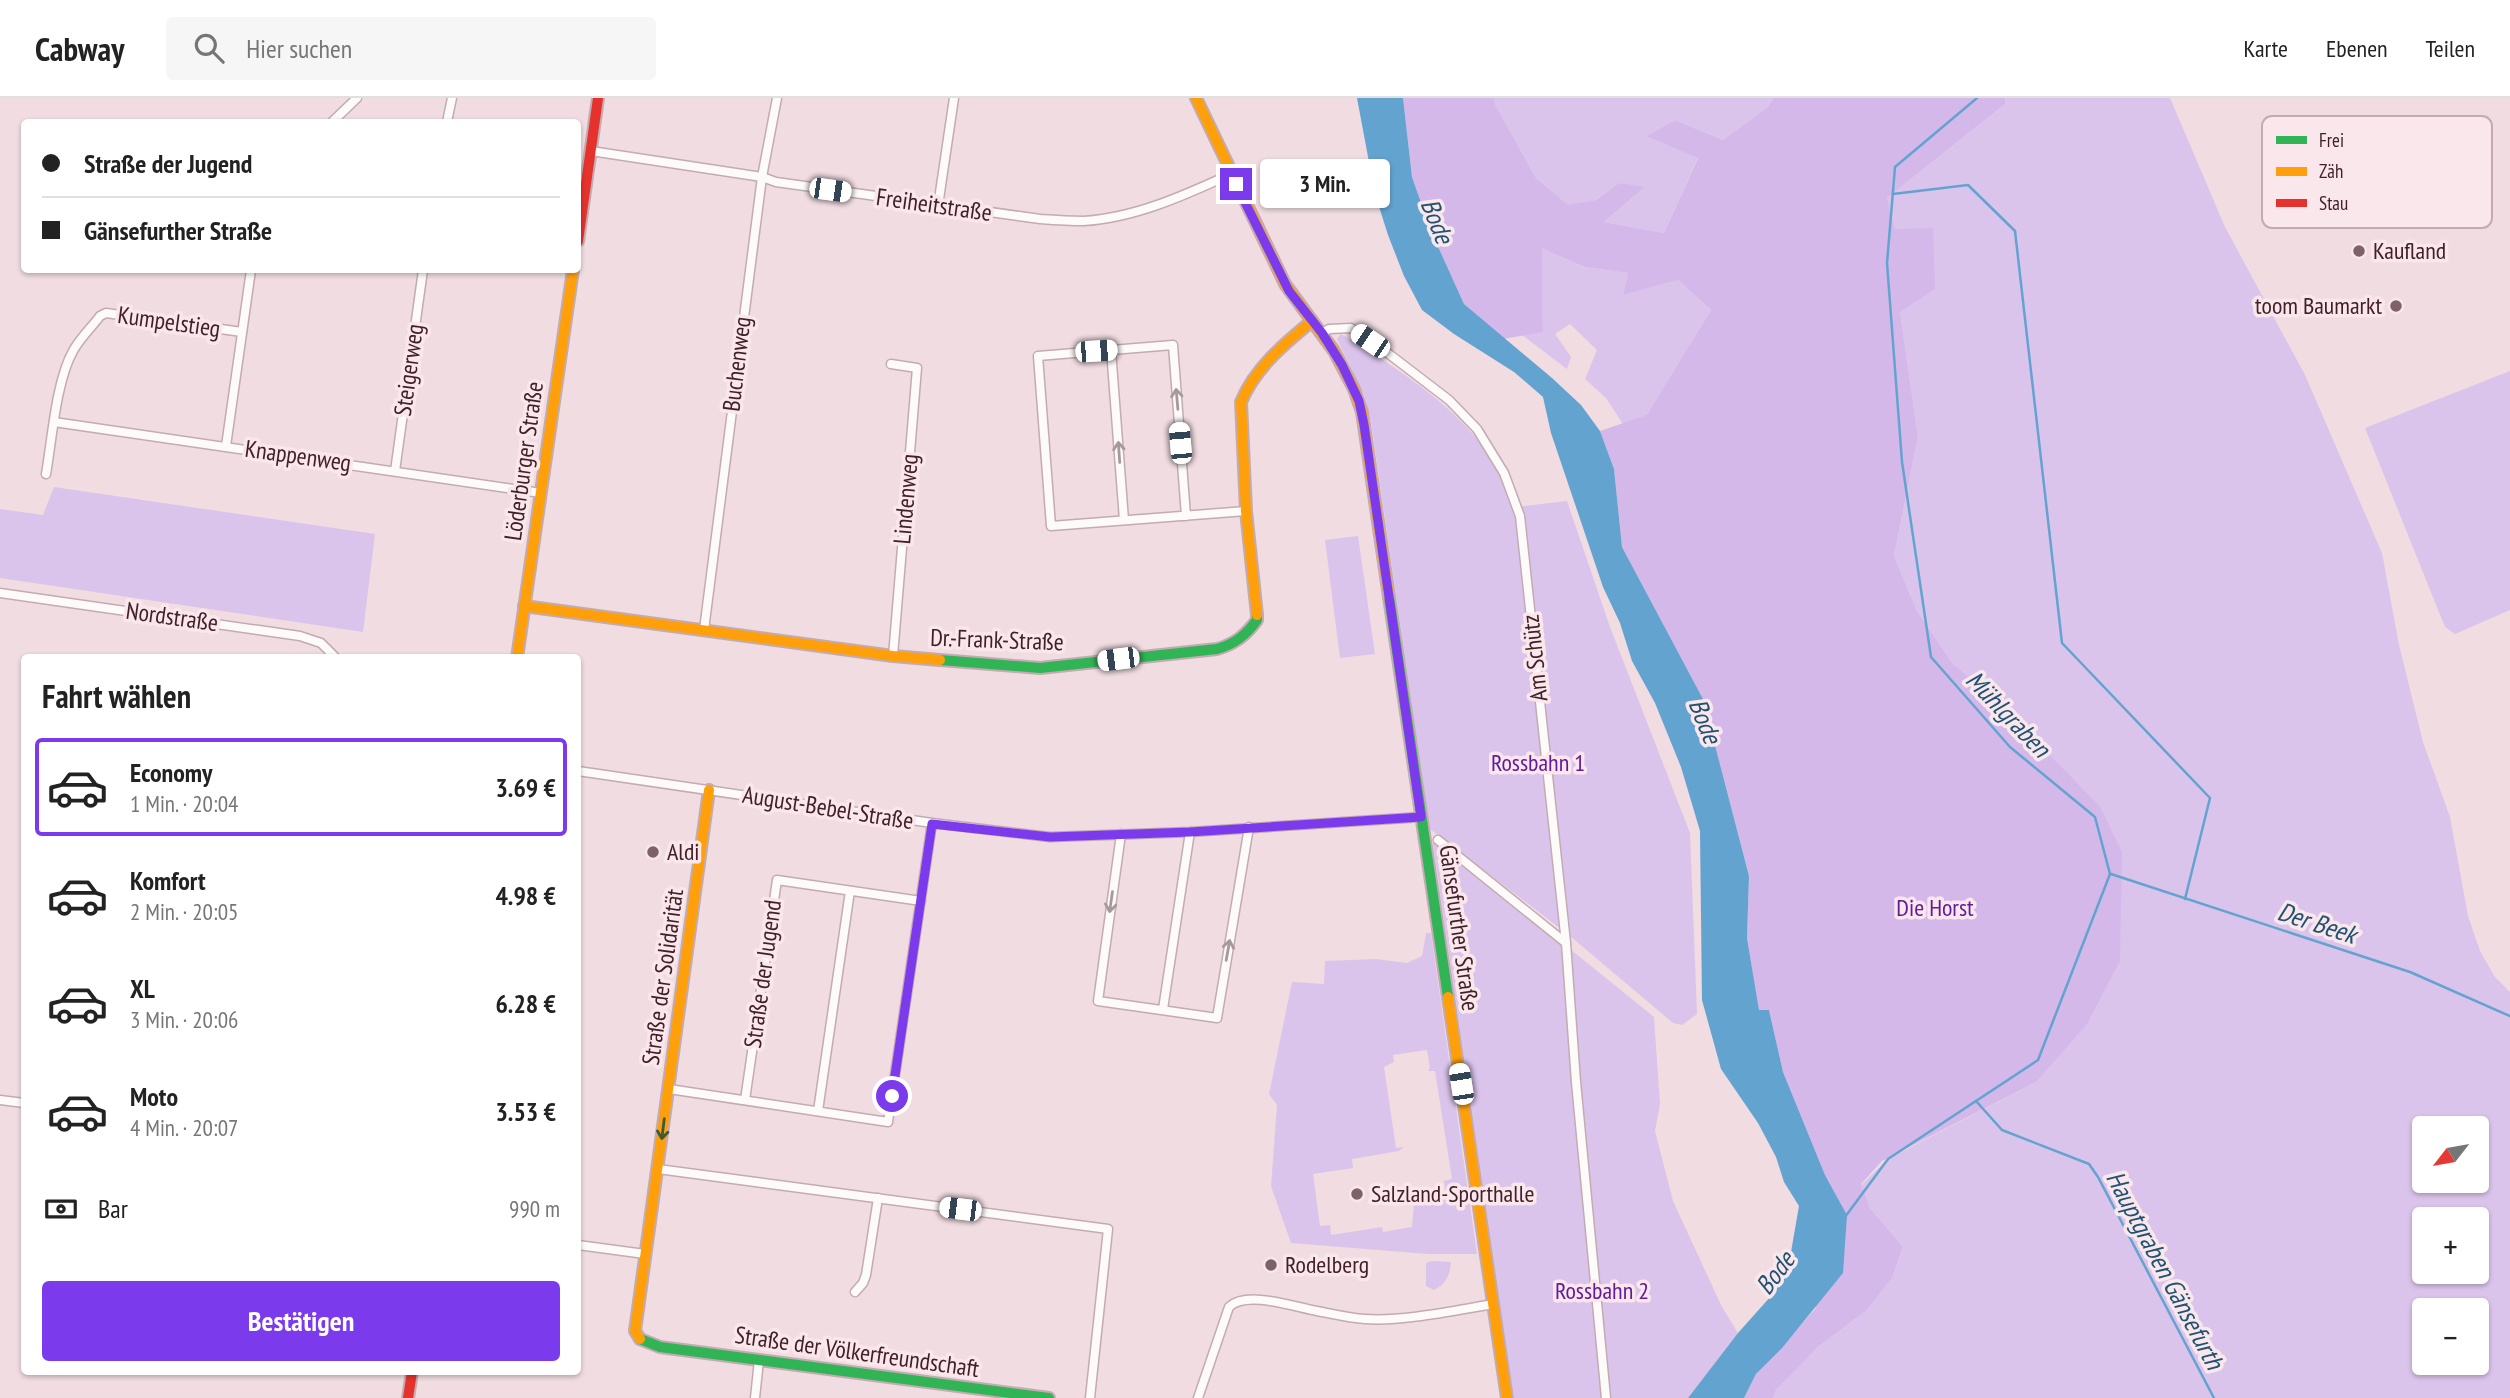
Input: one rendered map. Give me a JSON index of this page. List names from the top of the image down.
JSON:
{
  "streets": {
    "street": [
      "Freiheitstraße",
      "Kumpelstieg",
      "Buchenweg",
      "Steigerweg",
      "Knappenweg",
      "Löderburger Straße",
      "Lindenweg",
      "Nordstraße",
      "Dr.-Frank-Straße",
      "Am Schütz",
      "August-Bebel-Straße",
      "Gänsefurther Straße",
      "Straße der Jugend",
      "Straße der Solidarität",
      "Straße der Völkerfreundschaft"
    ]
  },
  "crossings": [
    ["Freiheitstraße", "Buchenweg"],
    ["Freiheitstraße", "Gänsefurther Straße"],
    ["Kumpelstieg", "Knappenweg"],
    ["Buchenweg", "Dr.-Frank-Straße"],
    ["Steigerweg", "Knappenweg"],
    ["Knappenweg", "Löderburger Straße"],
    ["Löderburger Straße", "Dr.-Frank-Straße"],
    ["Lindenweg", "Dr.-Frank-Straße"],
    ["Dr.-Frank-Straße", "Gänsefurther Straße"],
    ["Am Schütz", "Gänsefurther Straße"],
    ["August-Bebel-Straße", "Gänsefurther Straße"],
    ["August-Bebel-Straße", "Straße der Solidarität"],
    ["Straße der Solidarität", "Straße der Völkerfreundschaft"]
  ],
  "water": [
    "Bode",
    "Mühlgraben",
    "Der Beek",
    "Hauptgraben Gänsefurth"
  ],
  "parks": ["Rossbahn 1", "Die Horst", "Rossbahn 2"],
  "places": [
    "Kaufland",
    "toom Baumarkt",
    "Aldi",
    "Salzland-Sporthalle",
    "Rodelberg"
  ],
  "legend": ["Frei", "Zäh", "Stau"],
  "north": "bottom left",
  "page": {
    "header": "Cabway",
    "search": "Hier suchen",
    "nav": ["Karte", "Ebenen", "Teilen"],
    "banner": ["Straße der Jugend", "Gänsefurther Straße"],
    "bubble": "3 Min.",
    "heading": "Fahrt wählen",
    "list": [
      {
        "name": "Economy",
        "note": "1 Min. · 20:04",
        "value": "3.69 €"
      },
      {
        "name": "Komfort",
        "note": "2 Min. · 20:05",
        "value": "4.98 €"
      },
      {
        "name": "XL",
        "note": "3 Min. · 20:06",
        "value": "6.28 €"
      },
      {
        "name": "Moto",
        "note": "4 Min. · 20:07",
        "value": "3.53 €"
      }
    ],
    "map_buttons": ["+", "−"],
    "pay": ["Bar", "990 m"],
    "buttons": "Bestätigen"
  }
}
